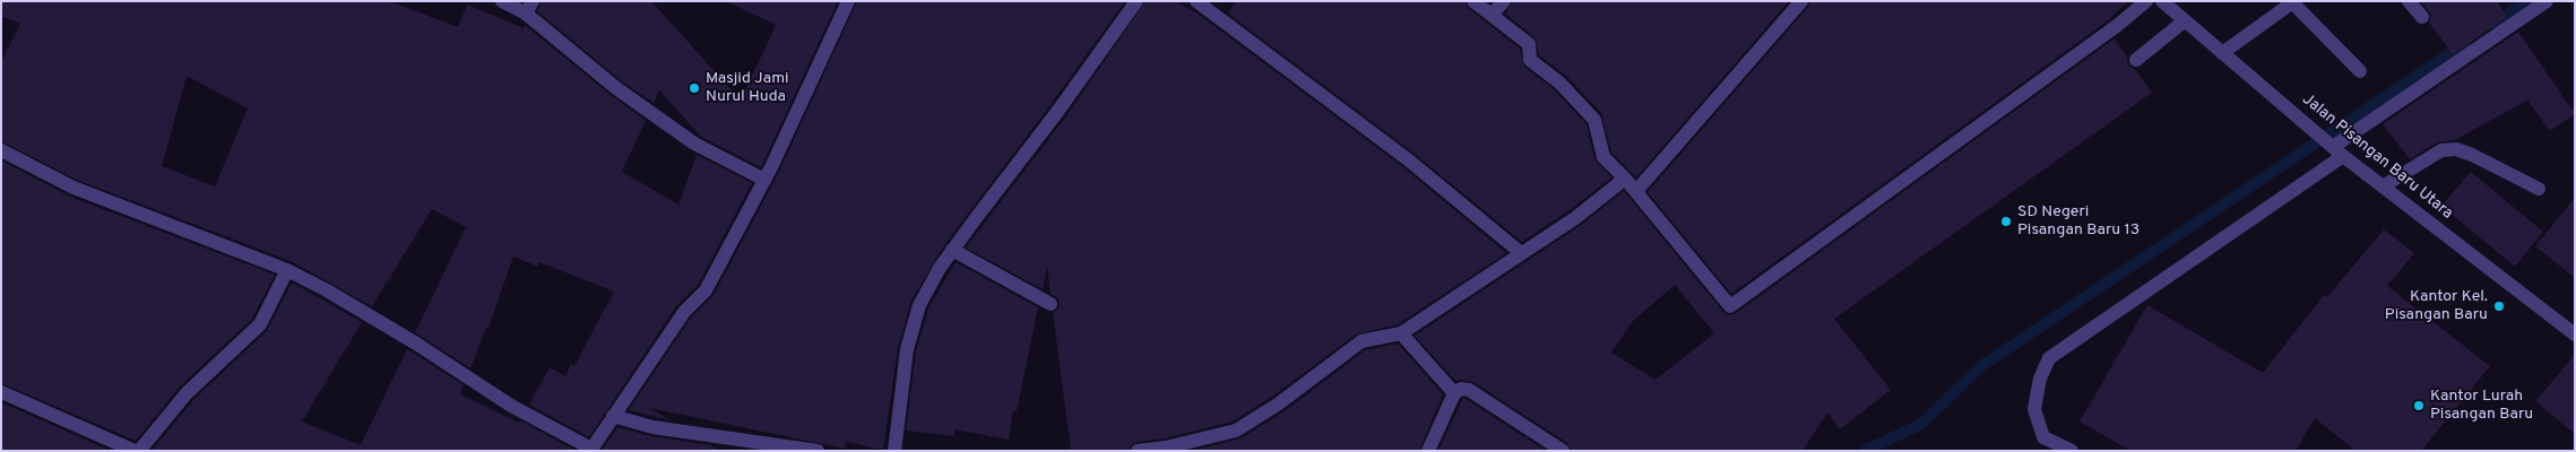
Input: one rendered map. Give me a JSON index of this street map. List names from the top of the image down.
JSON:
{
  "streets": {
    "street": ["Jalan Pisangan Baru Utara"]
  },
  "places": [
    "Masjid Jami Nurul Huda",
    "SD Negeri Pisangan Baru 13",
    "Kantor Kel. Pisangan Baru",
    "Kantor Lurah Pisangan Baru"
  ]
}
